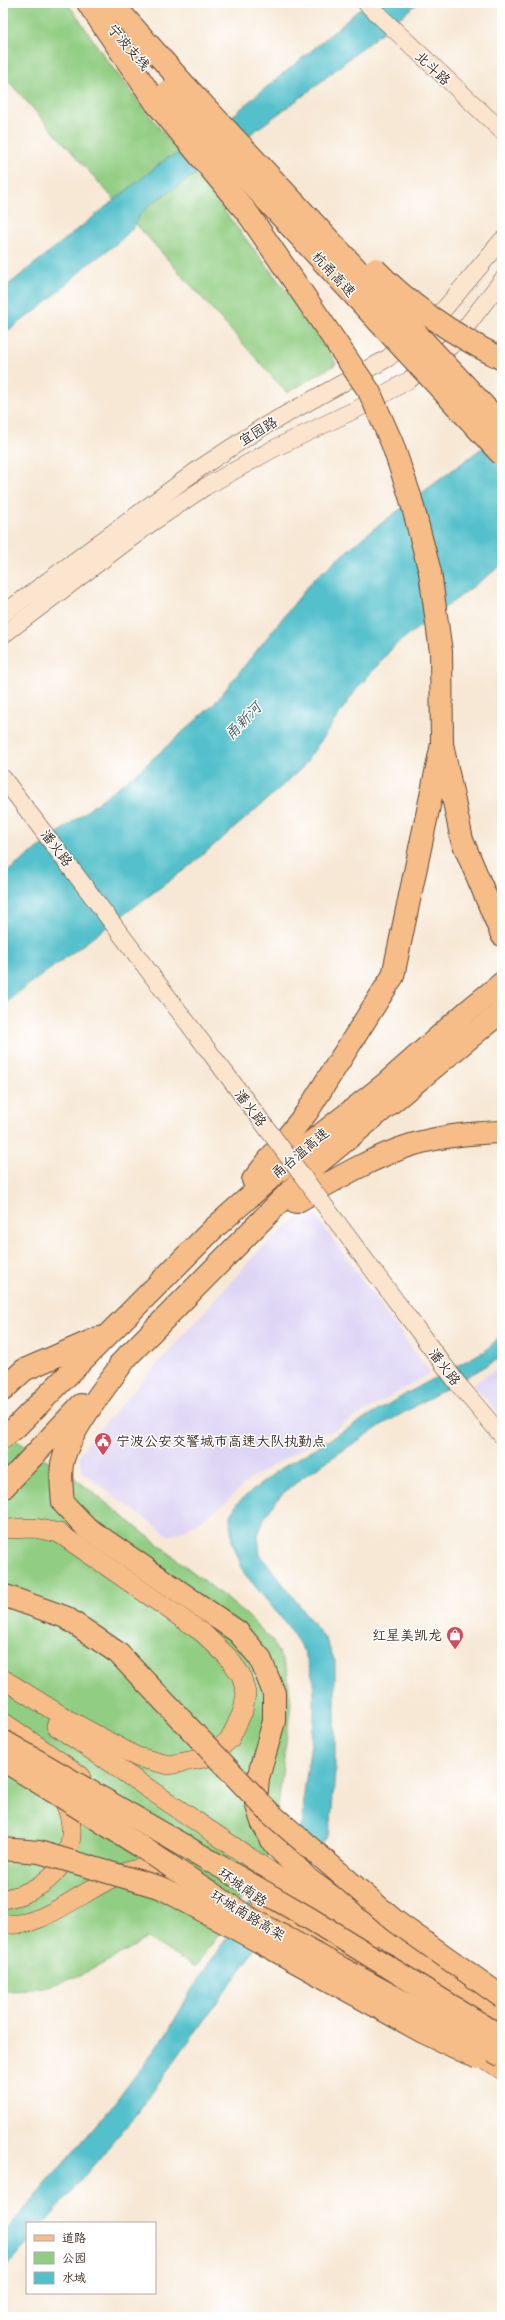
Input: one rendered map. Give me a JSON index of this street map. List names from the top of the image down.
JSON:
{
  "streets": {
    "highway": [
      "宁波支线",
      "杭甬高速",
      "甬台温高速",
      "环城南路高架"
    ],
    "main road": [
      "北斗路",
      "宜园路",
      "潘火路",
      "环城南路"
    ]
  },
  "crossings": [
    ["宁波支线", "杭甬高速"]
  ],
  "water": ["甬新河"],
  "places": {
    "public building": ["宁波公安交警城市高速大队执勤点"],
    "shop": ["红星美凯龙"]
  },
  "legend": ["道路", "公园", "水域"]
}
